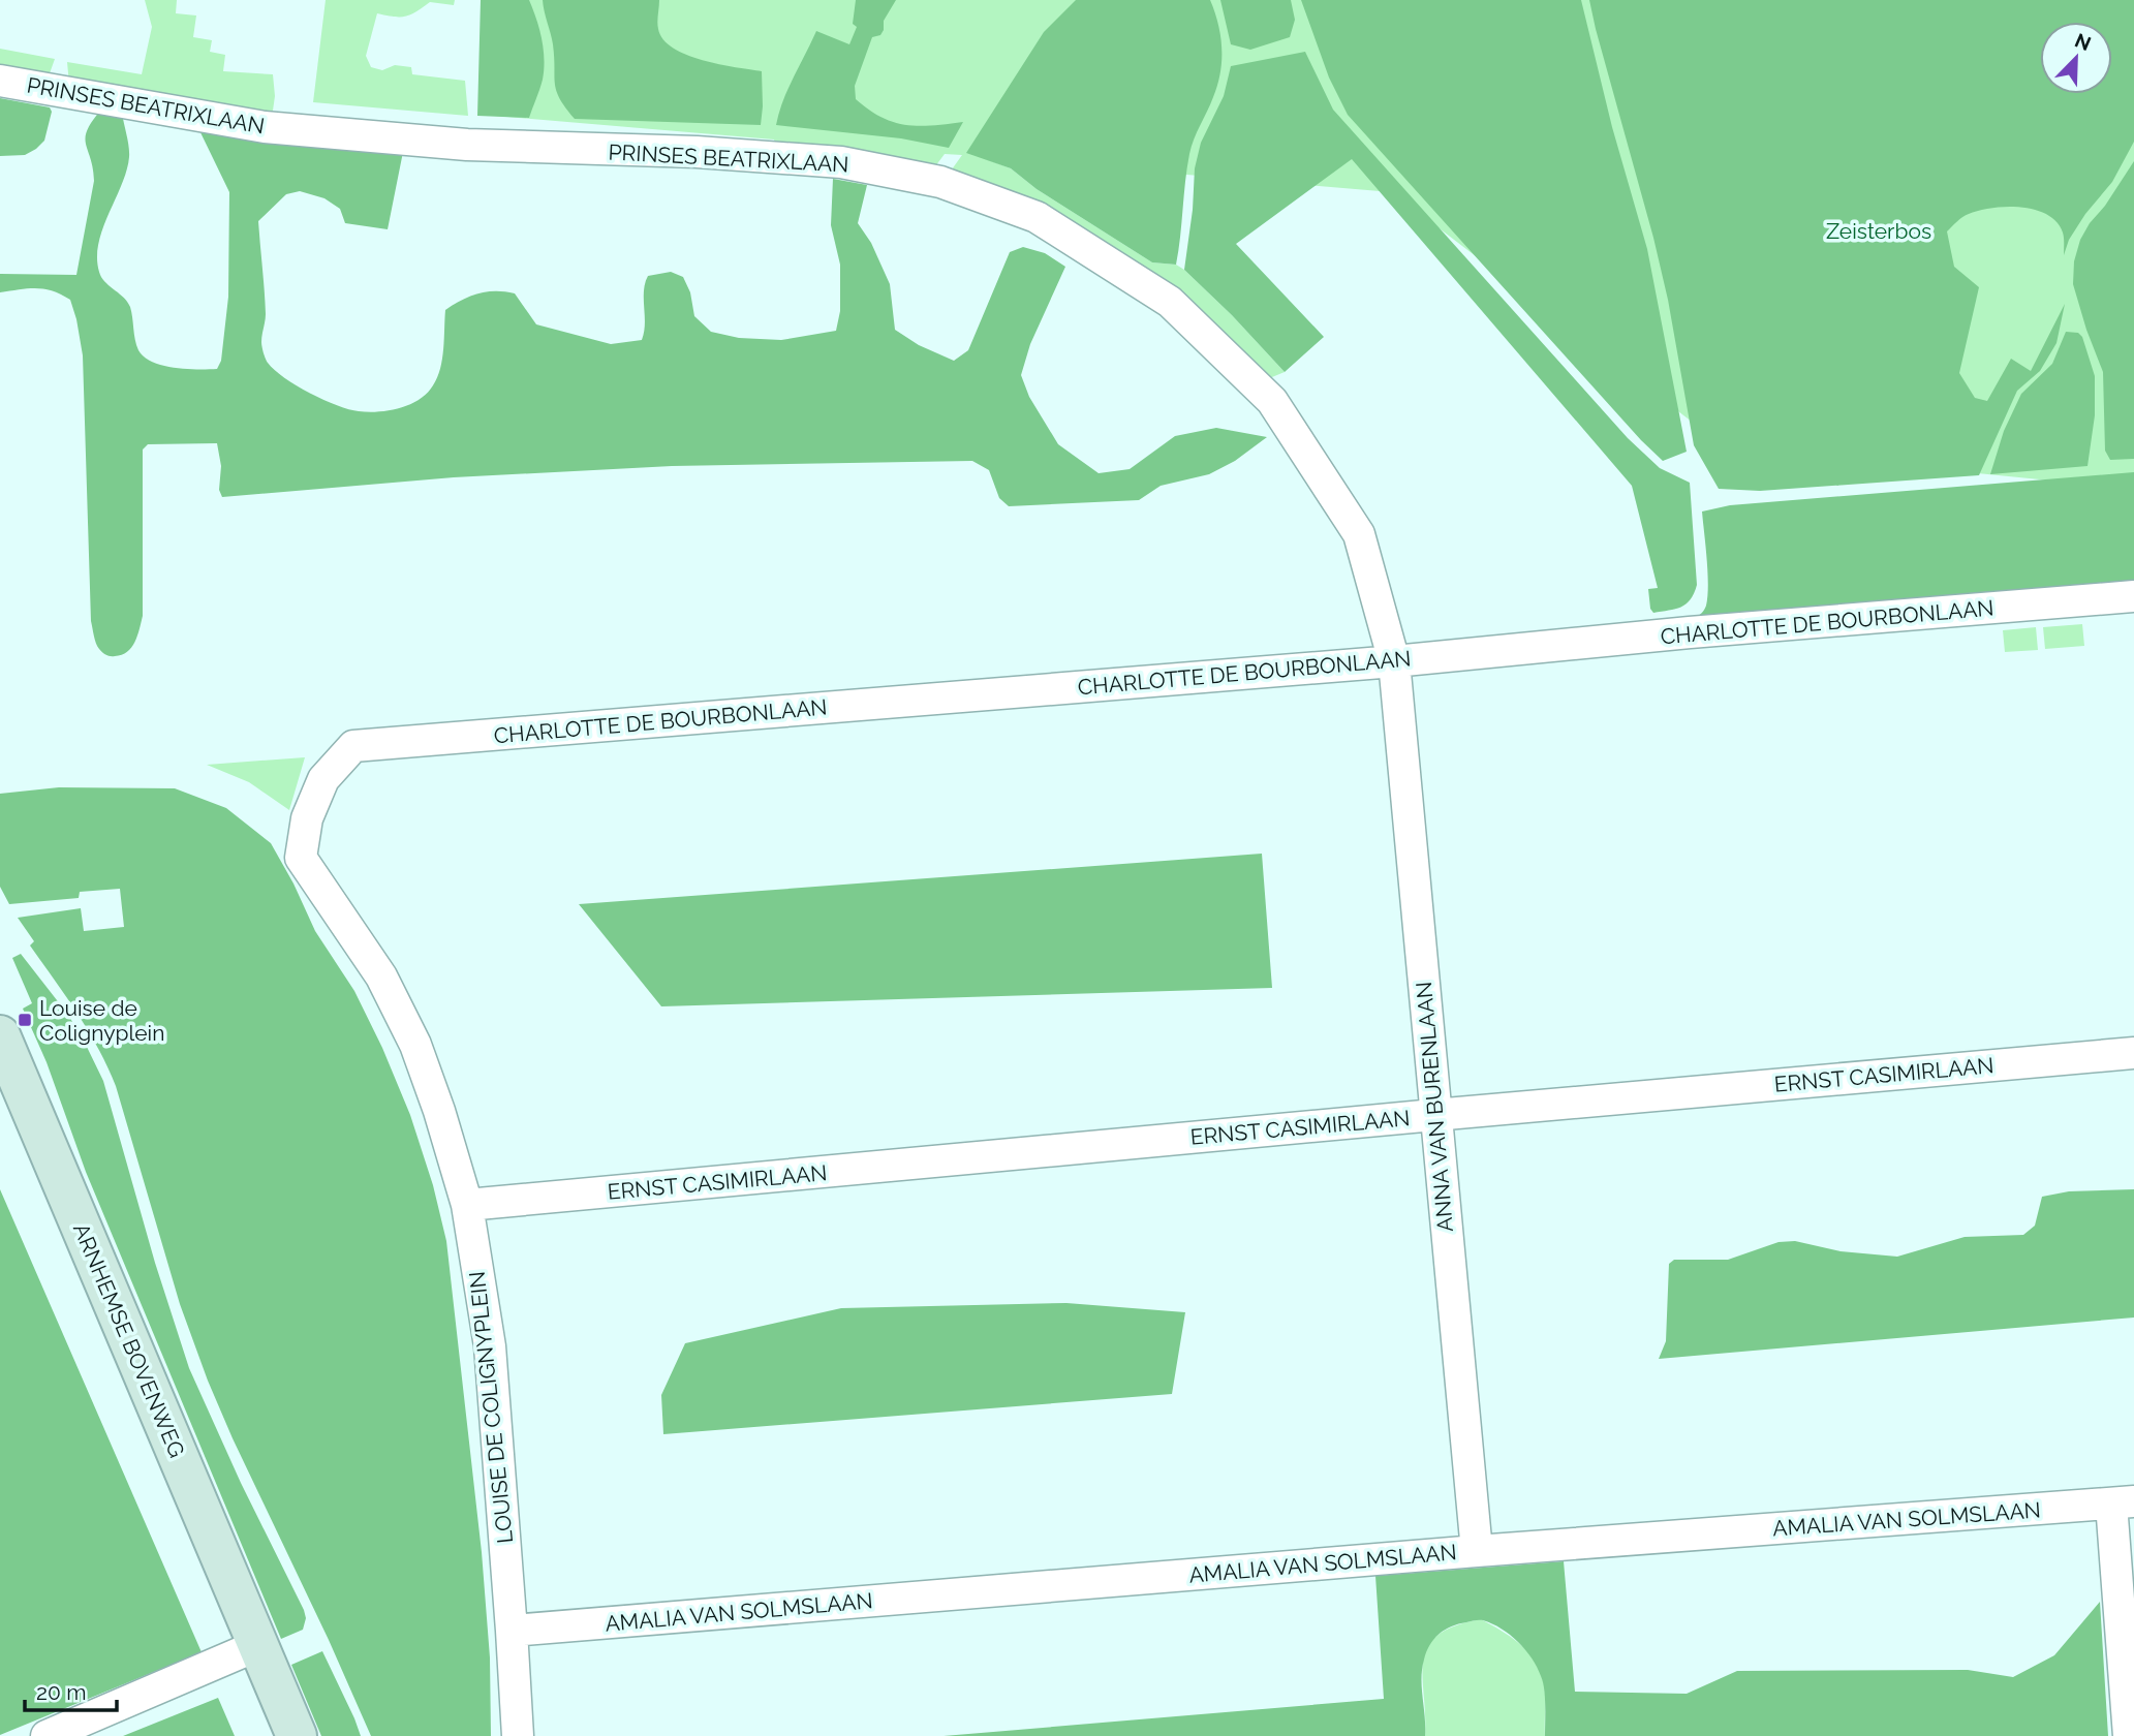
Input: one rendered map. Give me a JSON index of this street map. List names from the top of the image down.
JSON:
{
  "streets": {
    "main road": ["ARNHEMSE BOVENWEG"],
    "street": [
      "PRINSES BEATRIXLAAN",
      "CHARLOTTE DE BOURBONLAAN",
      "ERNST CASIMIRLAAN",
      "ANNA VAN BURENLAAN",
      "LOUISE DE COLIGNYPLEIN",
      "AMALIA VAN SOLMSLAAN"
    ]
  },
  "crossings": [
    ["PRINSES BEATRIXLAAN", "CHARLOTTE DE BOURBONLAAN"],
    ["PRINSES BEATRIXLAAN", "ANNA VAN BURENLAAN"],
    ["CHARLOTTE DE BOURBONLAAN", "ANNA VAN BURENLAAN"],
    ["CHARLOTTE DE BOURBONLAAN", "LOUISE DE COLIGNYPLEIN"],
    ["ERNST CASIMIRLAAN", "ANNA VAN BURENLAAN"],
    ["ERNST CASIMIRLAAN", "LOUISE DE COLIGNYPLEIN"],
    ["ANNA VAN BURENLAAN", "AMALIA VAN SOLMSLAAN"],
    ["LOUISE DE COLIGNYPLEIN", "AMALIA VAN SOLMSLAAN"]
  ],
  "parks": ["Zeisterbos"],
  "places": {
    "transit": ["Louise de Colignyplein"]
  },
  "scale_bar": "20 m",
  "north": "top right"
}
